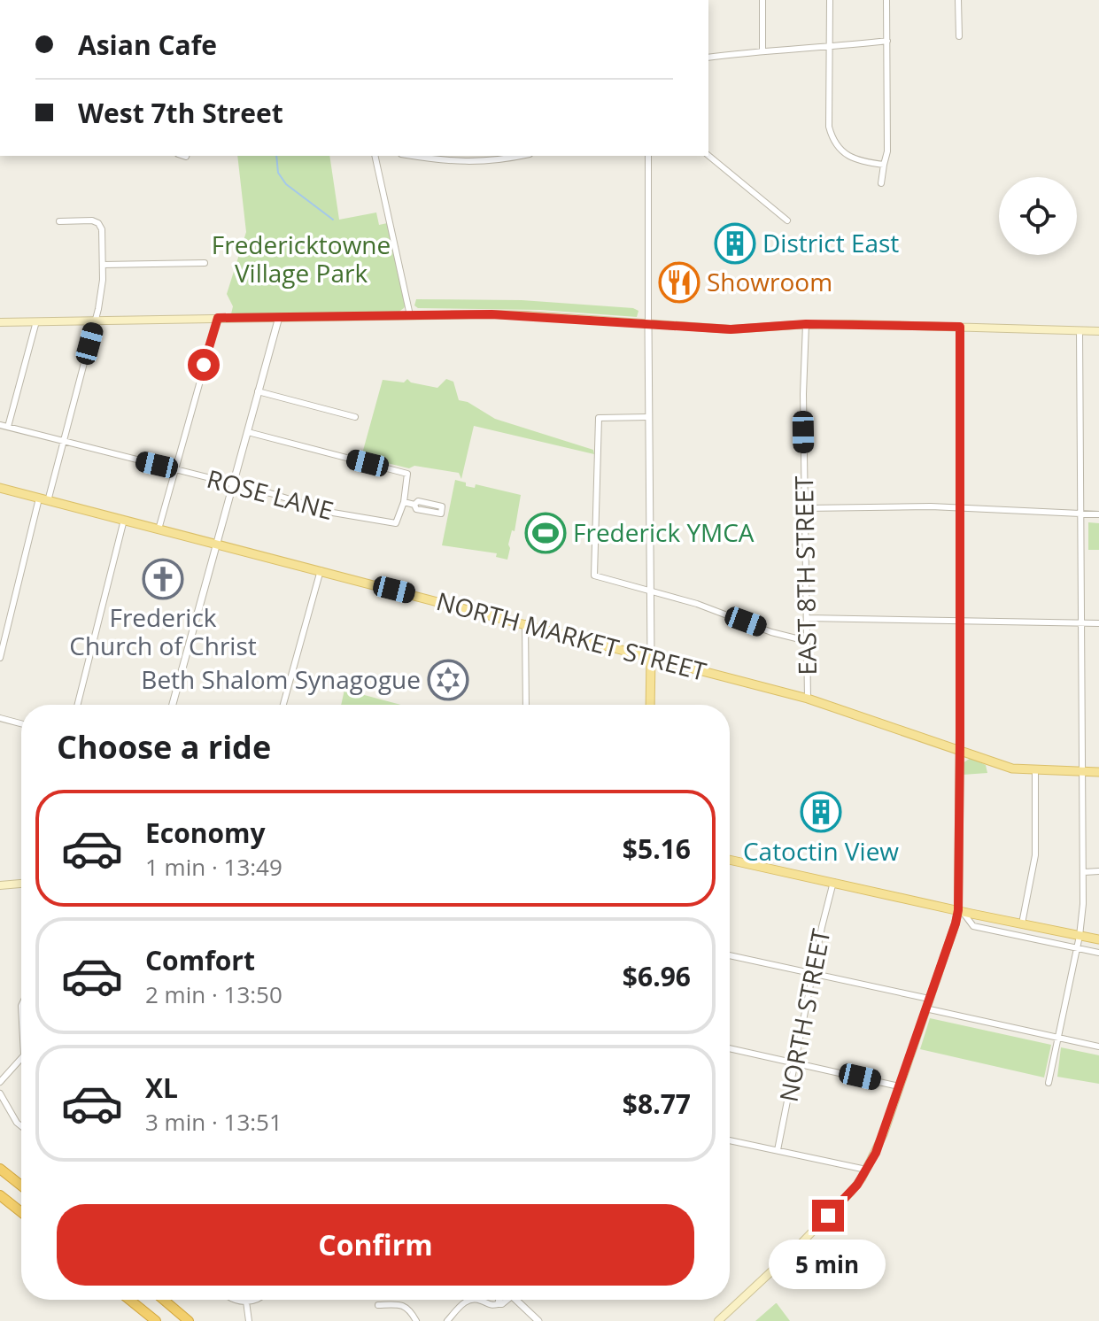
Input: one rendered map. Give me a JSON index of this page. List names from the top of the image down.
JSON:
{
  "streets": {
    "main road": ["NORTH MARKET STREET"],
    "street": ["ROSE LANE", "EAST 8TH STREET", "NORTH STREET"]
  },
  "crossings": [
    ["EAST 8TH STREET", "NORTH MARKET STREET"]
  ],
  "parks": ["Fredericktowne Village Park"],
  "places": {
    "building": ["District East", "Catoctin View"],
    "restaurant": ["Showroom"],
    "sports": ["Frederick YMCA"],
    "church": ["Frederick Church of Christ"],
    "synagogue": ["Beth Shalom Synagogue"]
  },
  "page": {
    "banner": ["Asian Cafe", "West 7th Street"],
    "heading": "Choose a ride",
    "list": [
      {
        "name": "Economy",
        "note": "1 min · 13:49",
        "value": "$5.16"
      },
      {
        "name": "Comfort",
        "note": "2 min · 13:50",
        "value": "$6.96"
      },
      {
        "name": "XL",
        "note": "3 min · 13:51",
        "value": "$8.77"
      }
    ],
    "buttons": "Confirm",
    "bubble": "5 min"
  }
}
